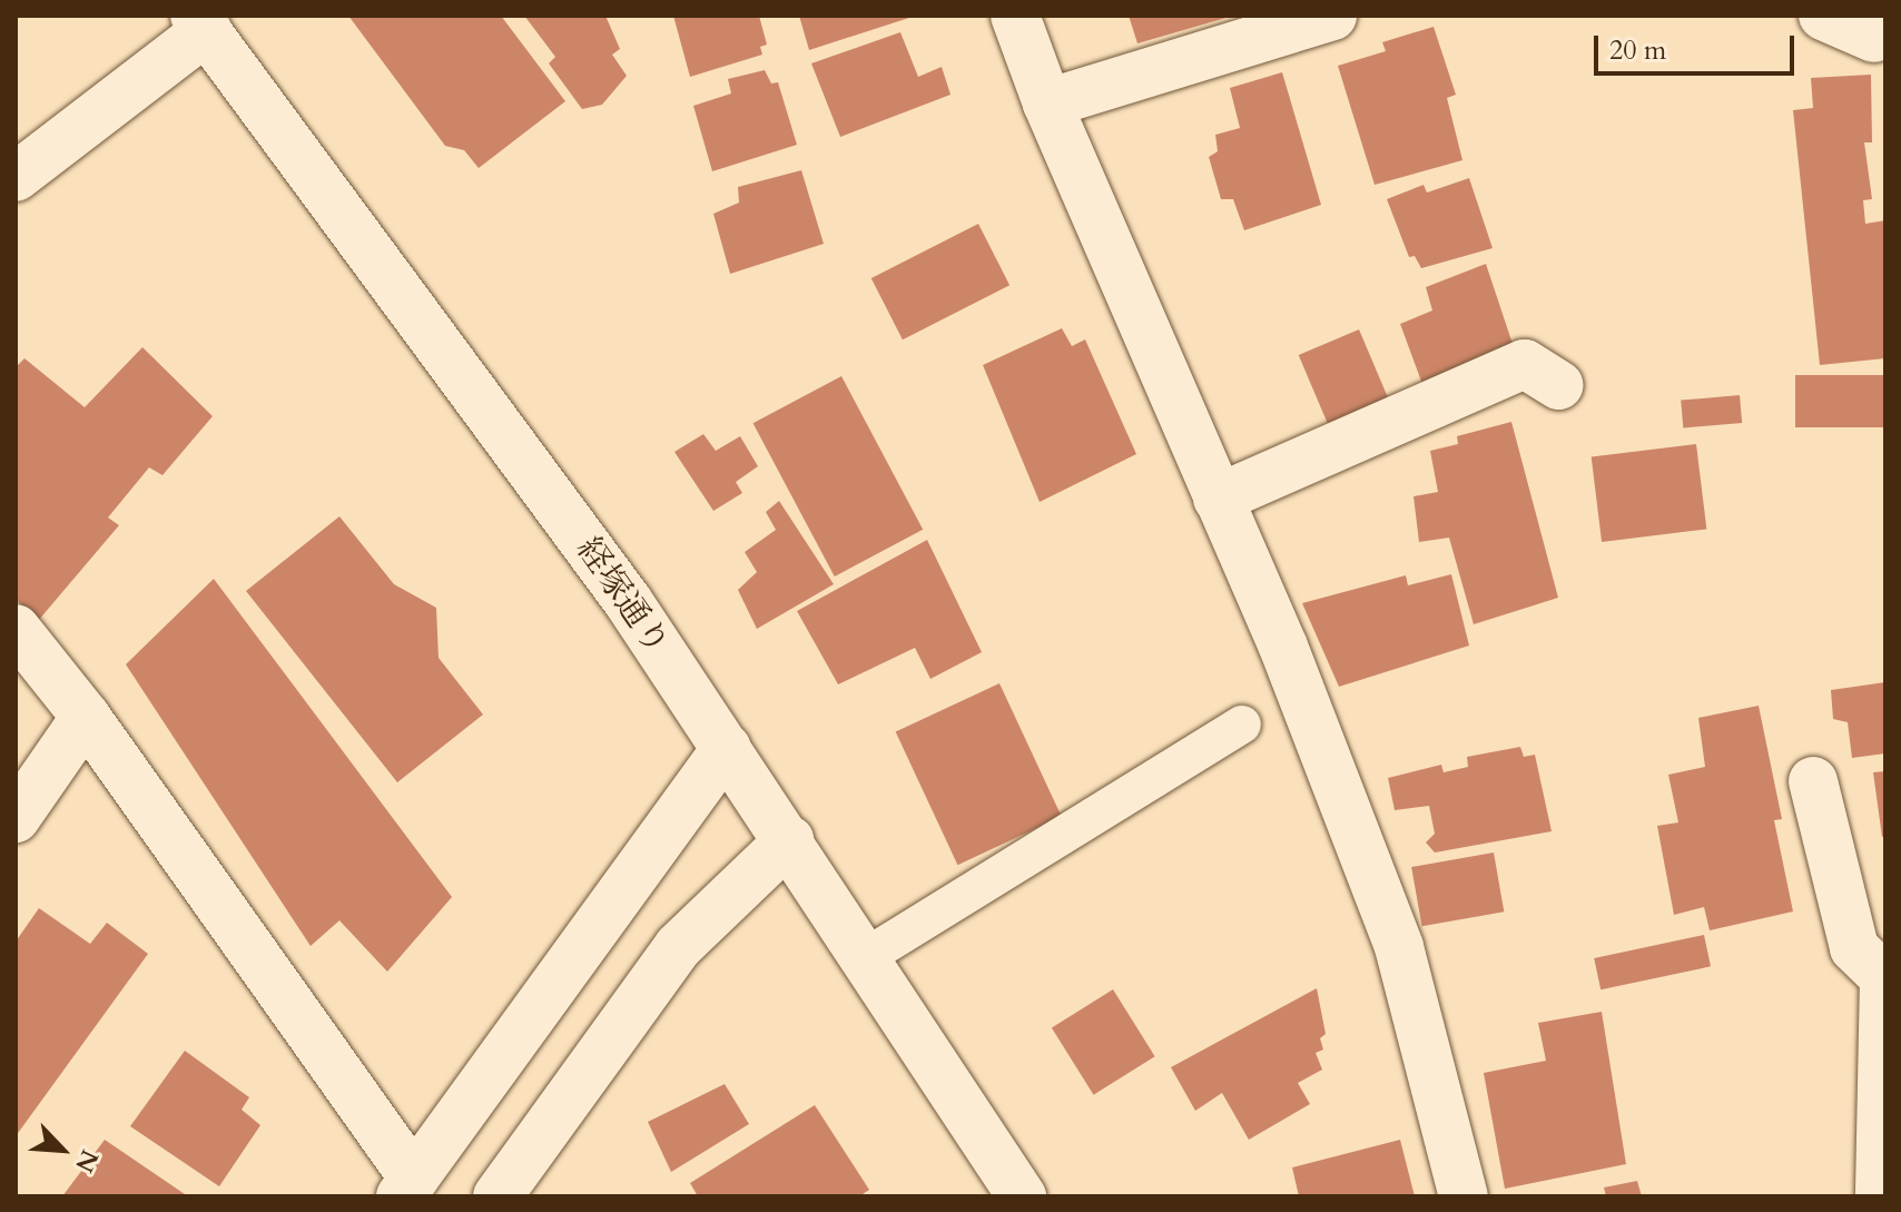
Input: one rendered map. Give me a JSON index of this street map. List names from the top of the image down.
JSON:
{
  "streets": {
    "street": ["経塚通り"]
  },
  "scale_bar": "20 m",
  "north": "bottom right"
}
